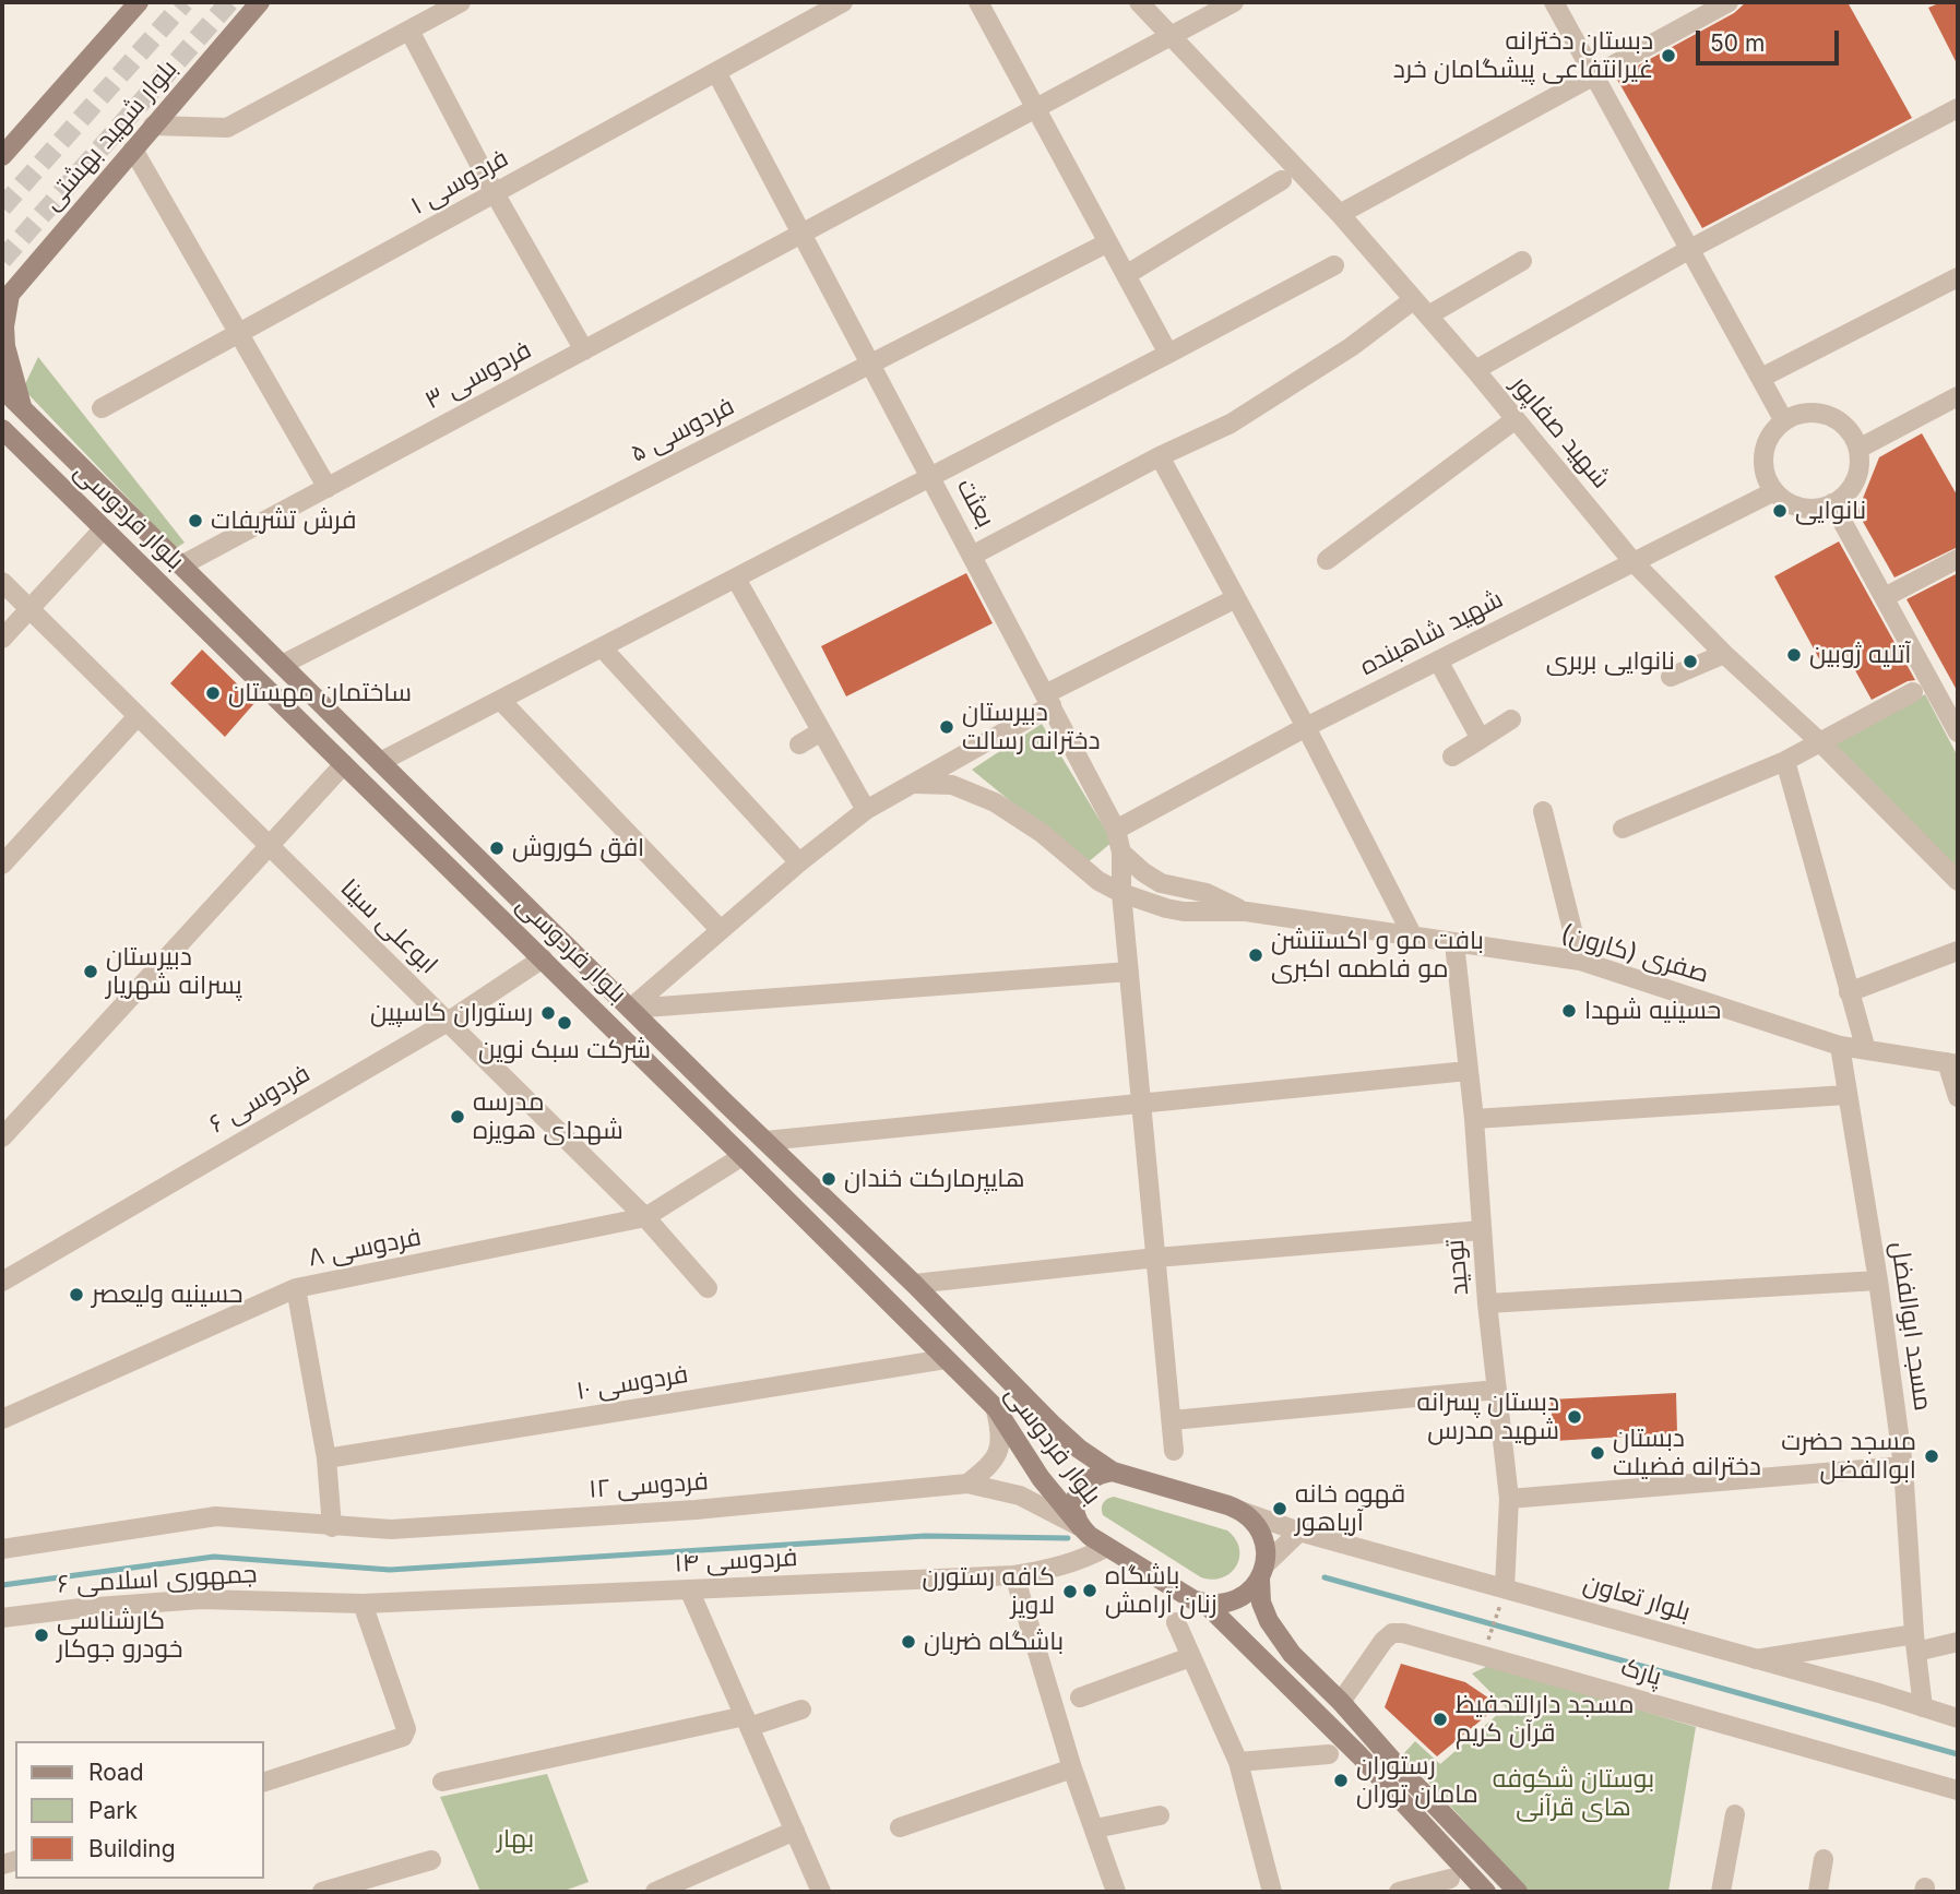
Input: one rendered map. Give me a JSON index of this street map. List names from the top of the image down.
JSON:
{
  "streets": {
    "main road": ["بلوار شهید بهشتی", "بلوار فردوسی"],
    "street": [
      "فردوسی ۱",
      "فردوسی ۳",
      "فردوسی ۵",
      "شهید صفاپور",
      "بعثت",
      "شهید شاهبنده",
      "ابوعلی سینا",
      "صفری (کارون)",
      "فردوسی ۶",
      "فردوسی ۸",
      "توحید",
      "مسجد ابوالفضل",
      "فردوسی ۱۰",
      "فردوسی ۱۲",
      "فردوسی ۱۴",
      "جمهوری اسلامی ۶",
      "بلوار تعاون",
      "پارک"
    ]
  },
  "crossings": [
    ["فردوسی ۱", "بعثت"],
    ["فردوسی ۳", "شهید صفاپور"],
    ["فردوسی ۳", "بعثت"],
    ["فردوسی ۳", "بلوار فردوسی"],
    ["فردوسی ۵", "بعثت"],
    ["فردوسی ۵", "بلوار فردوسی"],
    ["شهید صفاپور", "شهید شاهبنده"],
    ["بعثت", "شهید شاهبنده"],
    ["بلوار فردوسی", "فردوسی ۶"],
    ["بلوار فردوسی", "فردوسی ۸"],
    ["بلوار فردوسی", "فردوسی ۱۰"],
    ["بلوار فردوسی", "فردوسی ۱۲"],
    ["بلوار فردوسی", "فردوسی ۱۴"],
    ["بلوار فردوسی", "بلوار تعاون"],
    ["ابوعلی سینا", "فردوسی ۶"],
    ["ابوعلی سینا", "فردوسی ۸"],
    ["صفری (کارون)", "توحید"],
    ["صفری (کارون)", "مسجد ابوالفضل"],
    ["توحید", "بلوار تعاون"],
    ["مسجد ابوالفضل", "بلوار تعاون"],
    ["فردوسی ۱۴", "جمهوری اسلامی ۶"]
  ],
  "parks": ["بوستان شکوفه های قرآنی", "بهار"],
  "places": [
    "دبستان دخترانه غیرانتفاعی پیشگامان خرد",
    "نانوایی",
    "فرش تشریفات",
    "آتلیه ژوبین",
    "نانوایی بربری",
    "ساختمان مهستان",
    "دبیرستان دخترانه رسالت",
    "افق کوروش",
    "بافت مو و اکستنشن مو فاطمه اکبری",
    "دبیرستان پسرانه شهریار",
    "حسینیه شهدا",
    "رستوران کاسپین",
    "شرکت سبک نوین",
    "مدرسه شهدای هویزه",
    "هایپرمارکت خندان",
    "حسینیه ولیعصر",
    "دبستان پسرانه شهید مدرس",
    "دبستان دخترانه فضیلت",
    "مسجد حضرت ابوالفضل",
    "قهوه خانه آریاهور",
    "باشگاه زنان آرامش",
    "کافه رستورن لاویز",
    "کارشناسی خودرو جوکار",
    "باشگاه ضربان",
    "مسجد دارالتحفیظ قرآن کریم",
    "رستوران مامان توران"
  ],
  "legend": ["Road", "Park", "Building"],
  "scale_bar": "50 m"
}
